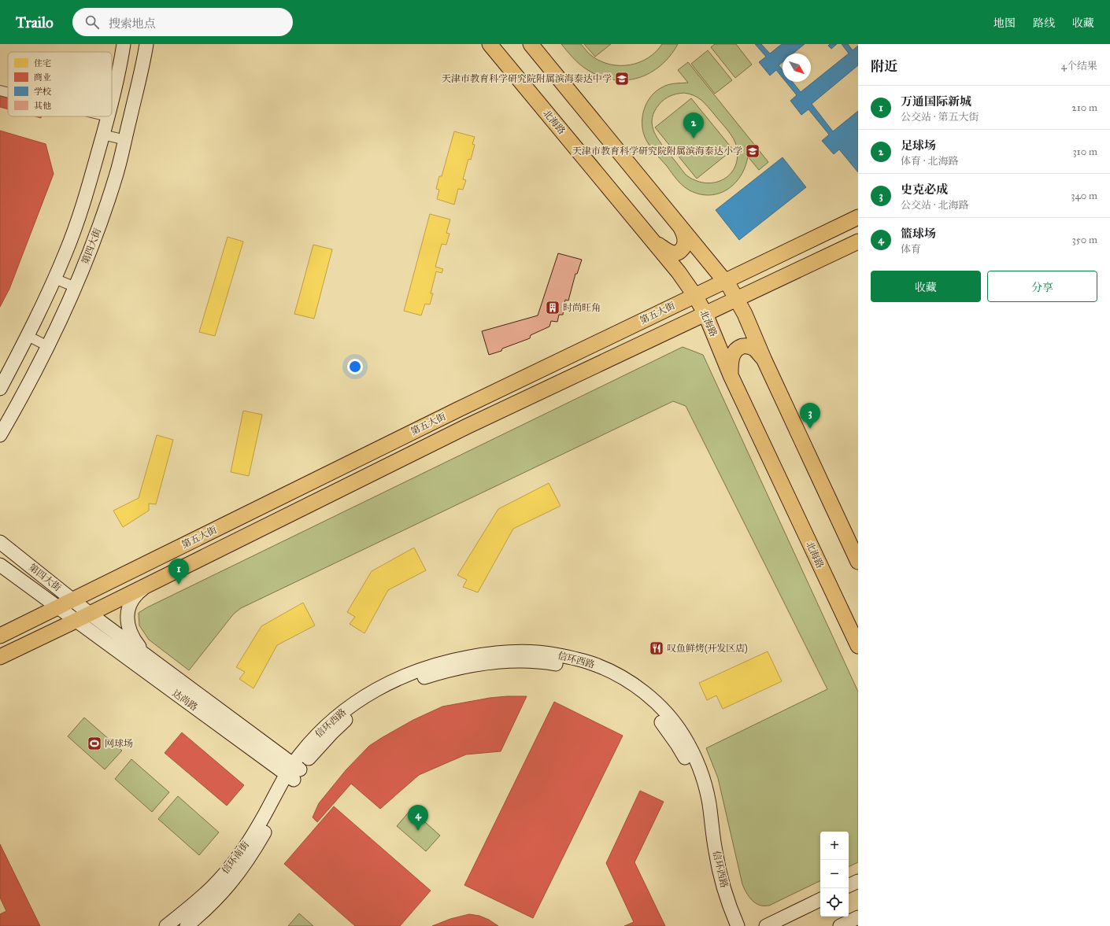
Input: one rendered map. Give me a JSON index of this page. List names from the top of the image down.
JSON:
{
  "streets": {
    "main road": ["北海路", "第五大街"],
    "street": [
      "第四大街",
      "信环西路",
      "达尚路",
      "信环南街"
    ]
  },
  "crossings": [
    ["北海路", "第五大街"],
    ["第四大街", "第五大街"],
    ["第四大街", "达尚路"],
    ["第五大街", "达尚路"],
    ["信环西路", "达尚路"],
    ["信环西路", "信环南街"],
    ["达尚路", "信环南街"]
  ],
  "places": {
    "school or university": ["天津市教育科学研究院附属滨海泰达中学", "天津市教育科学研究院附属滨海泰达小学"],
    "building": ["时尚旺角"],
    "restaurant": ["叹鱼鲜烤(开发区店)"],
    "sports": ["网球场"]
  },
  "legend": [
    "住宅",
    "商业",
    "学校",
    "其他"
  ],
  "north": "bottom right",
  "page": {
    "header": "Trailo",
    "search": "搜索地点",
    "nav": ["地图", "路线", "收藏"],
    "heading": ["附近", "4个结果"],
    "list": [
      {
        "mark": "1",
        "name": "万通国际新城",
        "note": "公交站 · 第五大街",
        "value": "210 m"
      },
      {
        "mark": "2",
        "name": "足球场",
        "note": "体育 · 北海路",
        "value": "310 m"
      },
      {
        "mark": "3",
        "name": "史克必成",
        "note": "公交站 · 北海路",
        "value": "340 m"
      },
      {
        "mark": "4",
        "name": "篮球场",
        "note": "体育",
        "value": "350 m"
      }
    ],
    "pins": [
      "2",
      "3",
      "1",
      "4"
    ],
    "buttons": ["收藏", "分享"],
    "map_buttons": ["+", "−"]
  }
}
